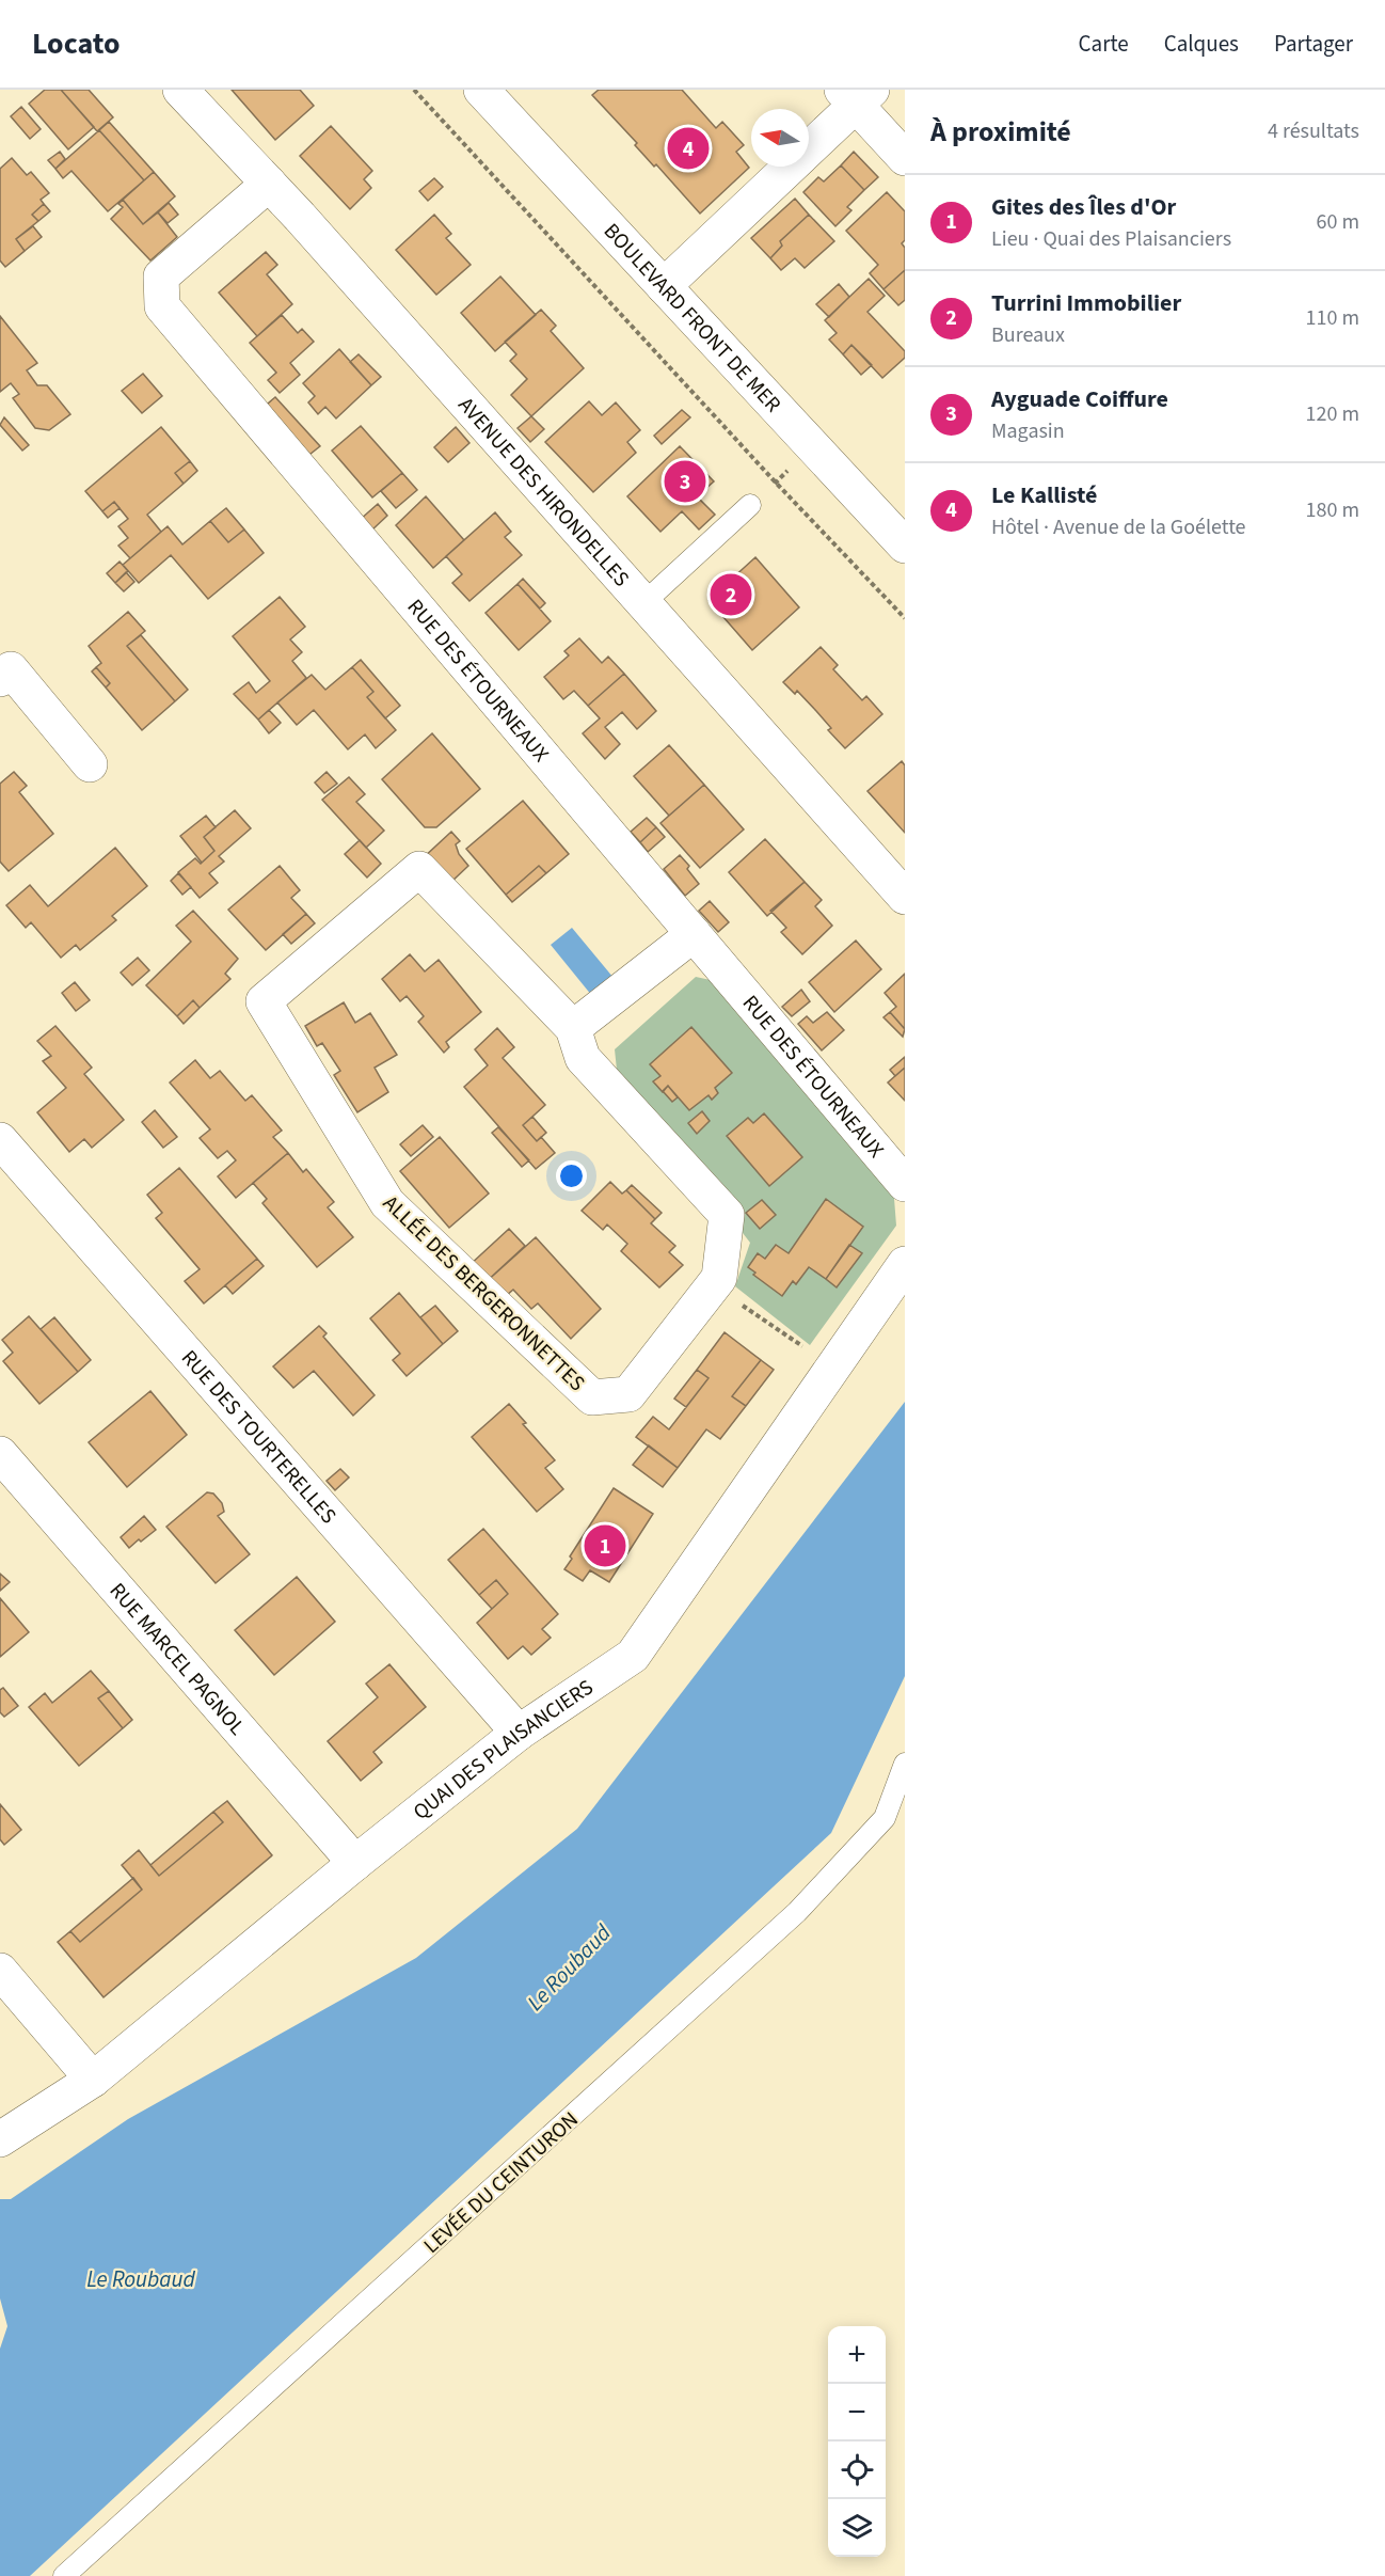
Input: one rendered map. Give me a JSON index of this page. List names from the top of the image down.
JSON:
{
  "streets": {
    "street": [
      "BOULEVARD FRONT DE MER",
      "AVENUE DES HIRONDELLES",
      "RUE DES ÉTOURNEAUX",
      "ALLÉE DES BERGERONNETTES",
      "RUE DES TOURTERELLES",
      "RUE MARCEL PAGNOL",
      "QUAI DES PLAISANCIERS"
    ],
    "lane": ["LEVÉE DU CEINTURON"]
  },
  "crossings": [
    ["AVENUE DES HIRONDELLES", "RUE DES ÉTOURNEAUX"],
    ["RUE DES TOURTERELLES", "QUAI DES PLAISANCIERS"],
    ["RUE MARCEL PAGNOL", "QUAI DES PLAISANCIERS"]
  ],
  "water": ["Le Roubaud"],
  "north": "left",
  "page": {
    "header": "Locato",
    "nav": ["Carte", "Calques", "Partager"],
    "heading": ["À proximité", "4 résultats"],
    "pins": [
      "4",
      "3",
      "2",
      "1"
    ],
    "list": [
      {
        "mark": "1",
        "name": "Gites des Îles d'Or",
        "note": "Lieu · Quai des Plaisanciers",
        "value": "60 m"
      },
      {
        "mark": "2",
        "name": "Turrini Immobilier",
        "note": "Bureaux",
        "value": "110 m"
      },
      {
        "mark": "3",
        "name": "Ayguade Coiffure",
        "note": "Magasin",
        "value": "120 m"
      },
      {
        "mark": "4",
        "name": "Le Kallisté",
        "note": "Hôtel · Avenue de la Goélette",
        "value": "180 m"
      }
    ],
    "map_buttons": ["+", "−"]
  }
}
